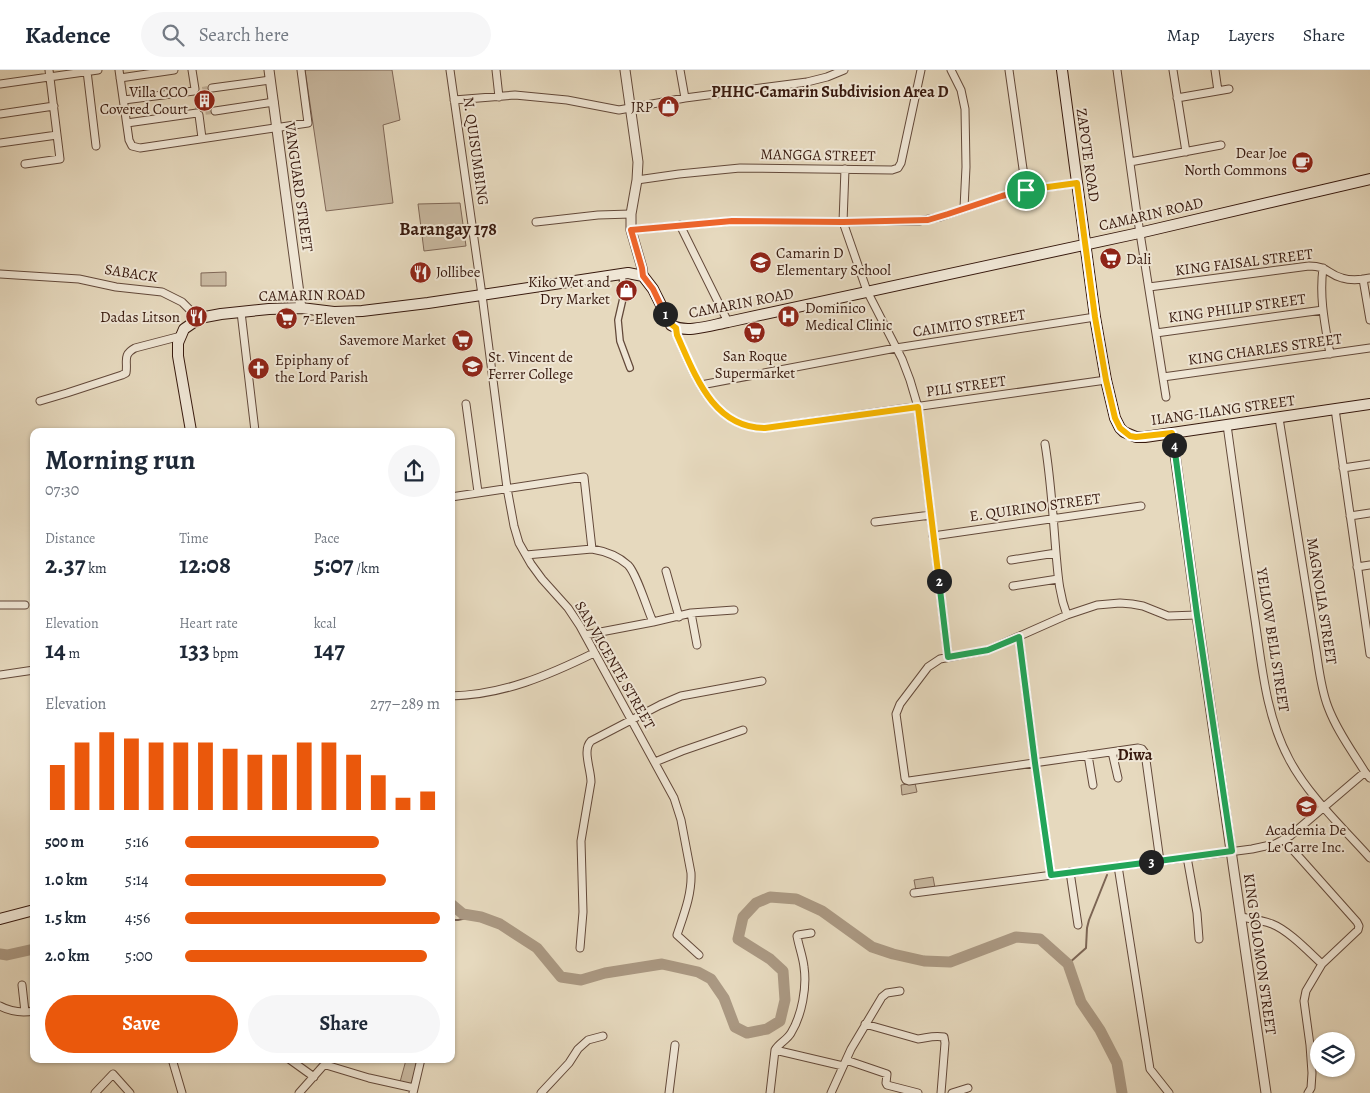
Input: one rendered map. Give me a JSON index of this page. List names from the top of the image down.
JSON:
{
  "streets": {
    "main road": ["ZAPOTE ROAD", "CAMARIN ROAD", "ILANG-ILANG STREET"],
    "street": [
      "N. QUISUMBING",
      "MANGGA STREET",
      "VANGUARD STREET",
      "KING FAISAL STREET",
      "SABACK",
      "KING PHILIP STREET",
      "CAIMITO STREET",
      "KING CHARLES STREET",
      "PILI STREET",
      "E. QUIRINO STREET",
      "MAGNOLIA STREET",
      "YELLOW BELL STREET",
      "SAN VICENTE STREET",
      "KING SOLOMON STREET"
    ]
  },
  "crossings": [
    ["N. QUISUMBING", "CAMARIN ROAD"],
    ["N. QUISUMBING", "SAN VICENTE STREET"],
    ["ZAPOTE ROAD", "CAMARIN ROAD"],
    ["ZAPOTE ROAD", "ILANG-ILANG STREET"],
    ["VANGUARD STREET", "CAMARIN ROAD"],
    ["CAMARIN ROAD", "SABACK"],
    ["CAMARIN ROAD", "PILI STREET"],
    ["CAMARIN ROAD", "ILANG-ILANG STREET"],
    ["CAMARIN ROAD", "SAN VICENTE STREET"],
    ["CAIMITO STREET", "PILI STREET"],
    ["CAIMITO STREET", "ILANG-ILANG STREET"],
    ["PILI STREET", "ILANG-ILANG STREET"],
    ["ILANG-ILANG STREET", "MAGNOLIA STREET"],
    ["ILANG-ILANG STREET", "YELLOW BELL STREET"],
    ["ILANG-ILANG STREET", "KING SOLOMON STREET"]
  ],
  "districts": ["PHHC-Camarin Subdivision Area D", "Barangay 178", "Diwa"],
  "places": {
    "building": ["Villa CCO Covered Court"],
    "shop": ["JRP", "Kiko Wet and Dry Market"],
    "cafe": ["Dear Joe North Commons"],
    "supermarket": [
      "Dali",
      "7-Eleven",
      "San Roque Supermarket",
      "Savemore Market"
    ],
    "school or university": ["Camarin D Elementary School", "St. Vincent de Ferrer College", "Academia De Le Carre Inc."],
    "restaurant": ["Jollibee", "Dadas Litson"],
    "hospital": ["Dominico Medical Clinic"],
    "church": ["Epiphany of the Lord Parish"]
  },
  "page": {
    "header": "Kadence",
    "search": "Search here",
    "nav": ["Map", "Layers", "Share"],
    "pins": [
      "1",
      "4",
      "2",
      "3"
    ],
    "heading": ["Morning run", "07:30"],
    "stats": [
      ["Distance", "2.37 km"],
      ["Time", "12:08"],
      ["Pace", "5:07 /km"],
      ["Elevation", "14 m"],
      ["Heart rate", "133 bpm"],
      ["kcal", "147"]
    ],
    "chart": ["Elevation", "277–289 m"],
    "list": [
      {
        "name": "500 m",
        "note": "5:16"
      },
      {
        "name": "1.0 km",
        "note": "5:14"
      },
      {
        "name": "1.5 km",
        "note": "4:56"
      },
      {
        "name": "2.0 km",
        "note": "5:00"
      }
    ],
    "buttons": ["Save", "Share"]
  }
}
